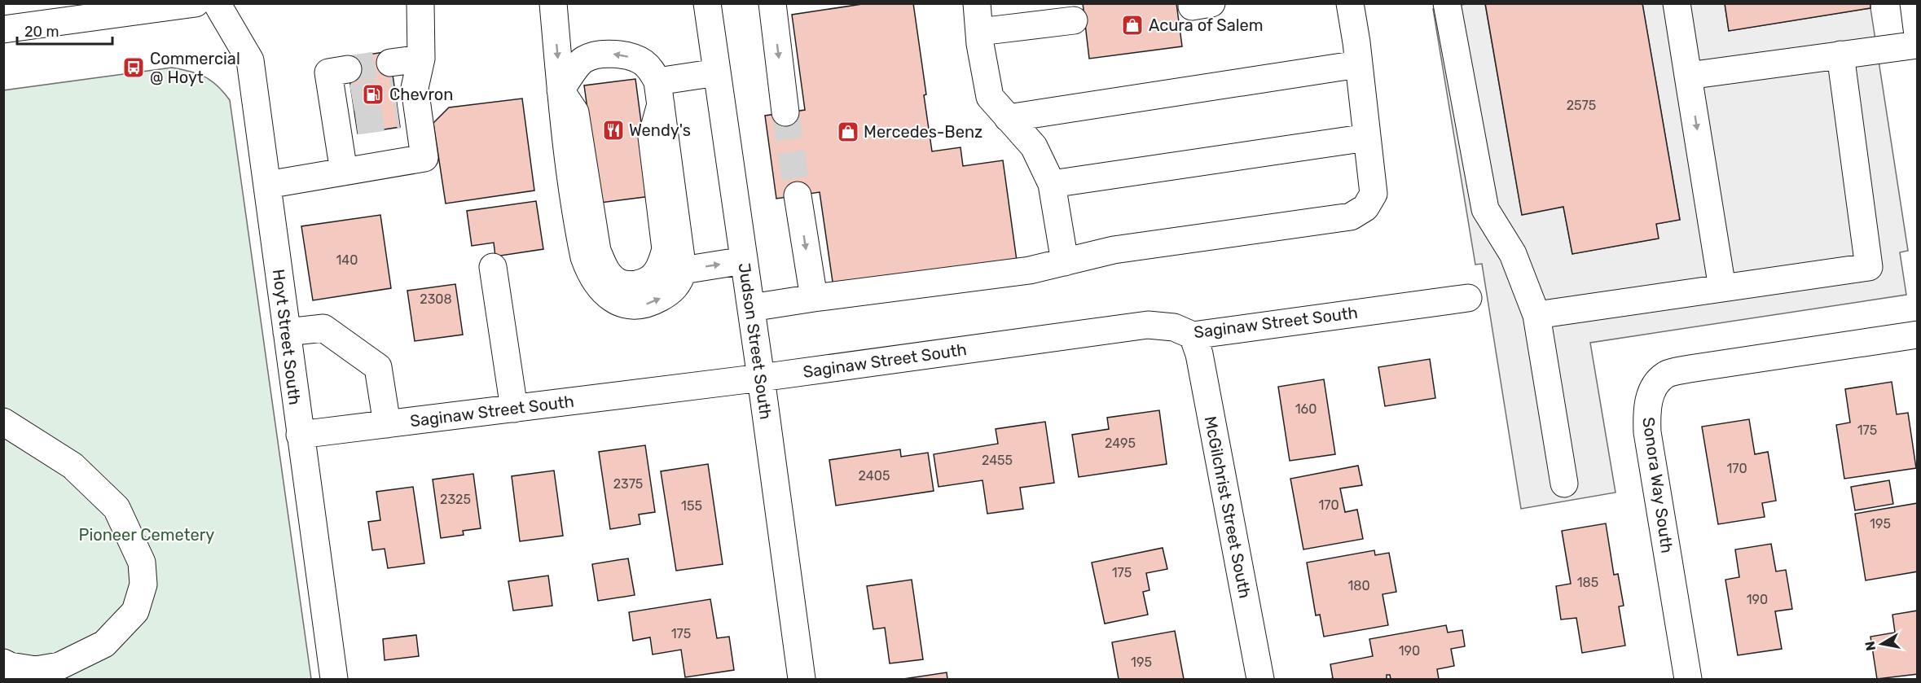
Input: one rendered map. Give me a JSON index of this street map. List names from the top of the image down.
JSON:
{
  "streets": {
    "street": [
      "Saginaw Street South",
      "Hoyt Street South",
      "Judson Street South",
      "Sonora Way South",
      "McGilchrist Street South"
    ]
  },
  "crossings": [
    ["Saginaw Street South", "Hoyt Street South"],
    ["Saginaw Street South", "Judson Street South"],
    ["Saginaw Street South", "McGilchrist Street South"]
  ],
  "parks": ["Pioneer Cemetery"],
  "places": {
    "shop": ["Acura of Salem", "Mercedes-Benz"],
    "bus stop": ["Commercial @ Hoyt"],
    "fuel station": ["Chevron"],
    "restaurant": ["Wendy's"]
  },
  "house_numbers": [
    "2575",
    "140",
    "2308",
    "160",
    "175",
    "2495",
    "2455",
    "170",
    "2405",
    "2375",
    "2325",
    "170",
    "155",
    "195",
    "175",
    "185",
    "180",
    "190",
    "175",
    "190",
    "195"
  ],
  "scale_bar": "20 m",
  "north": "left"
}
